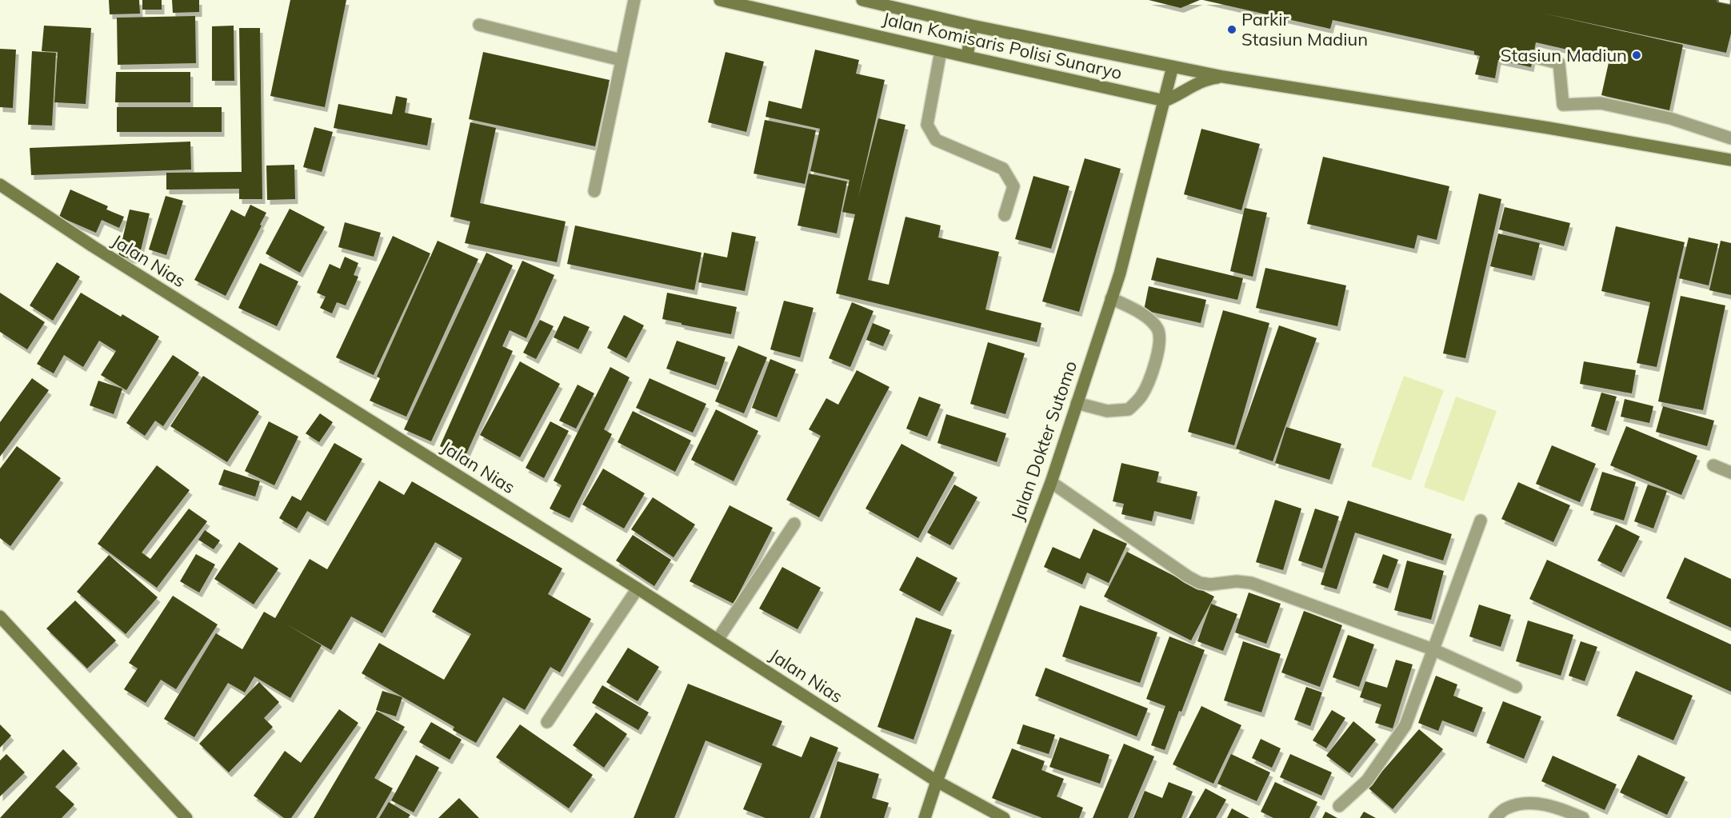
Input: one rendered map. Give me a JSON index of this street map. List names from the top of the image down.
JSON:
{
  "streets": {
    "main road": ["Jalan Komisaris Polisi Sunaryo", "Jalan Nias", "Jalan Dokter Sutomo"]
  },
  "crossings": [
    ["Jalan Komisaris Polisi Sunaryo", "Jalan Dokter Sutomo"],
    ["Jalan Nias", "Jalan Dokter Sutomo"]
  ],
  "places": ["Parkir Stasiun Madiun", "Stasiun Madiun"]
}
